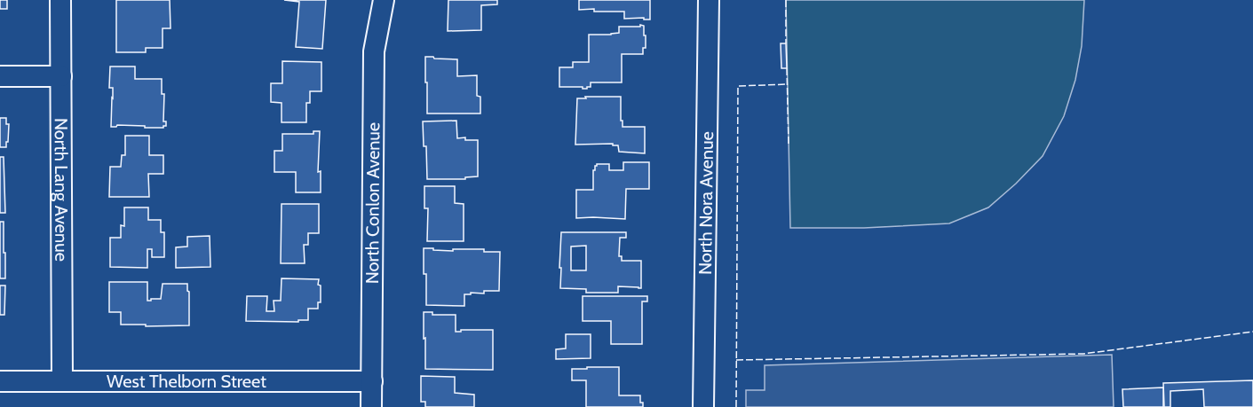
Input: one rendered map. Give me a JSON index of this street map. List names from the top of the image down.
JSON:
{
  "streets": {
    "street": [
      "North Lang Avenue",
      "North Conlon Avenue",
      "North Nora Avenue",
      "West Thelborn Street"
    ]
  },
  "crossings": [
    ["North Lang Avenue", "West Thelborn Street"],
    ["North Conlon Avenue", "West Thelborn Street"]
  ]
}
